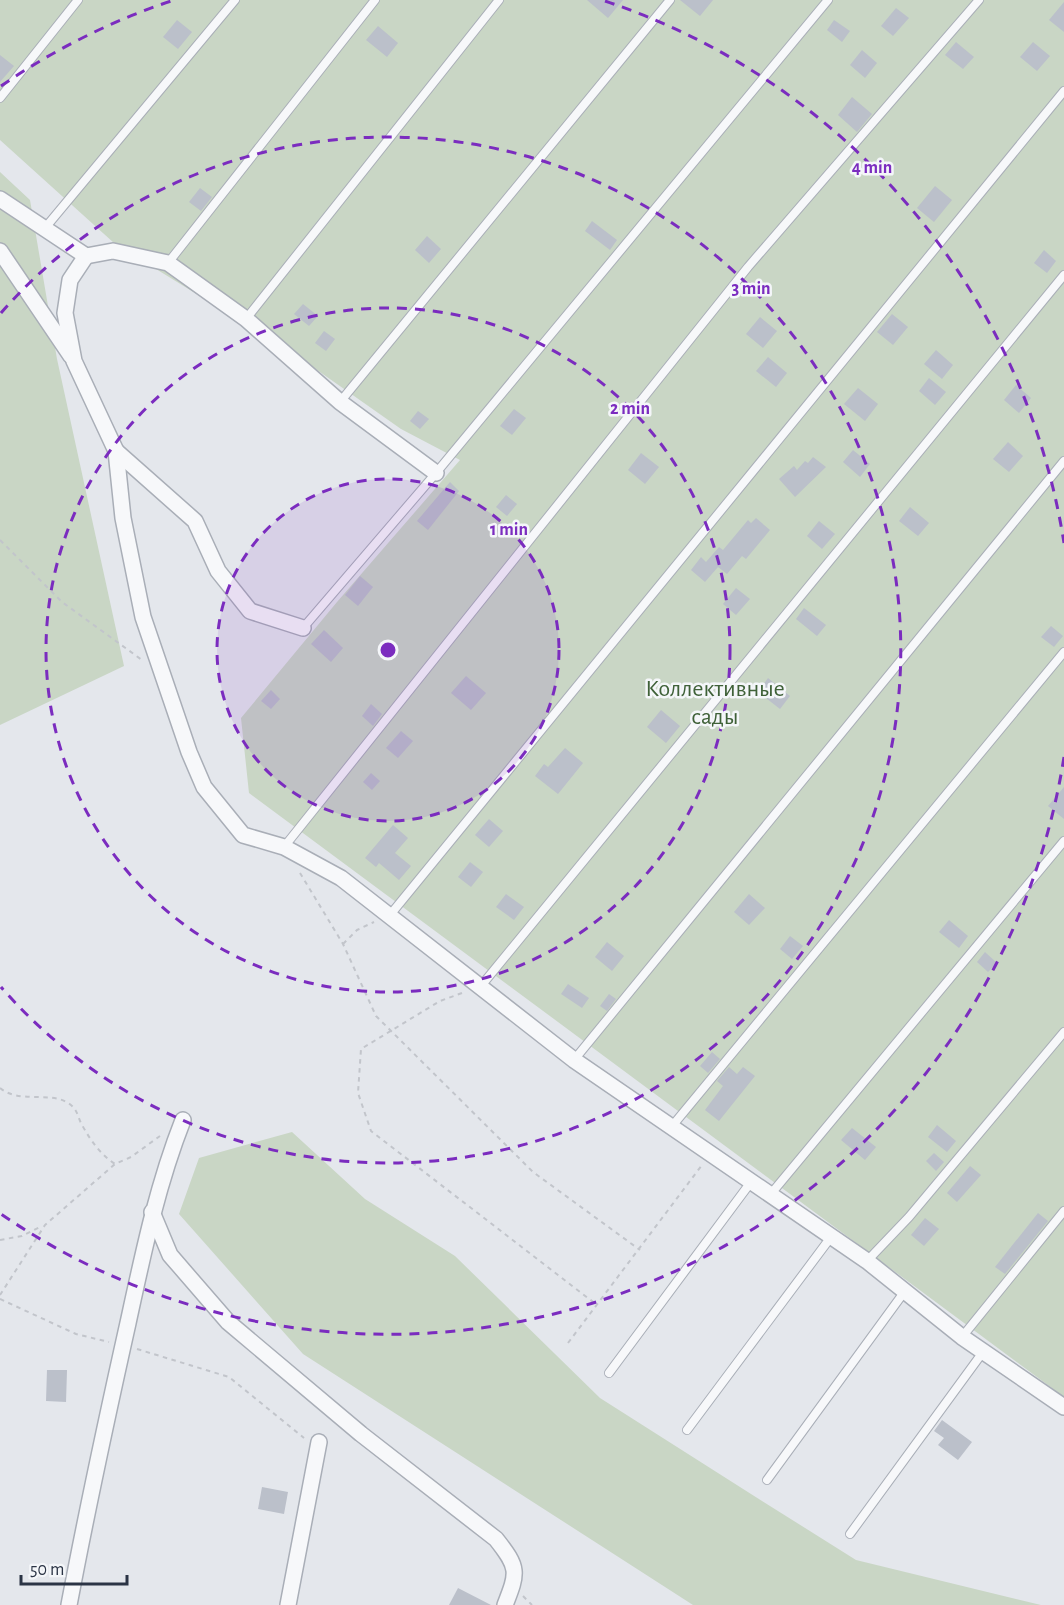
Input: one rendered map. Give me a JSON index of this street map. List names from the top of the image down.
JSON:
{
  "parks": ["Коллективные сады"],
  "scale_bar": "50 m",
  "rings": [
    "4 min",
    "3 min",
    "2 min",
    "1 min"
  ]
}
